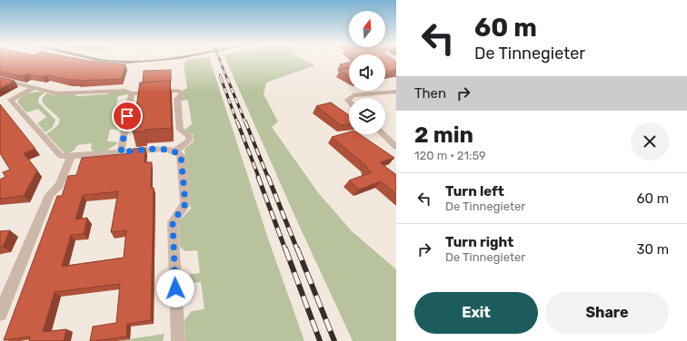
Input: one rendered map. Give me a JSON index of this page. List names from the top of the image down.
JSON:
{
  "north": "top",
  "page": {
    "turn": ["60 m", "De Tinnegieter"],
    "then": "Then",
    "heading": ["2 min", "120 m · 21:59"],
    "list": [
      {
        "name": "Turn left",
        "note": "De Tinnegieter",
        "value": "60 m"
      },
      {
        "name": "Turn right",
        "note": "De Tinnegieter",
        "value": "30 m"
      }
    ],
    "buttons": ["Exit", "Share"]
  }
}
